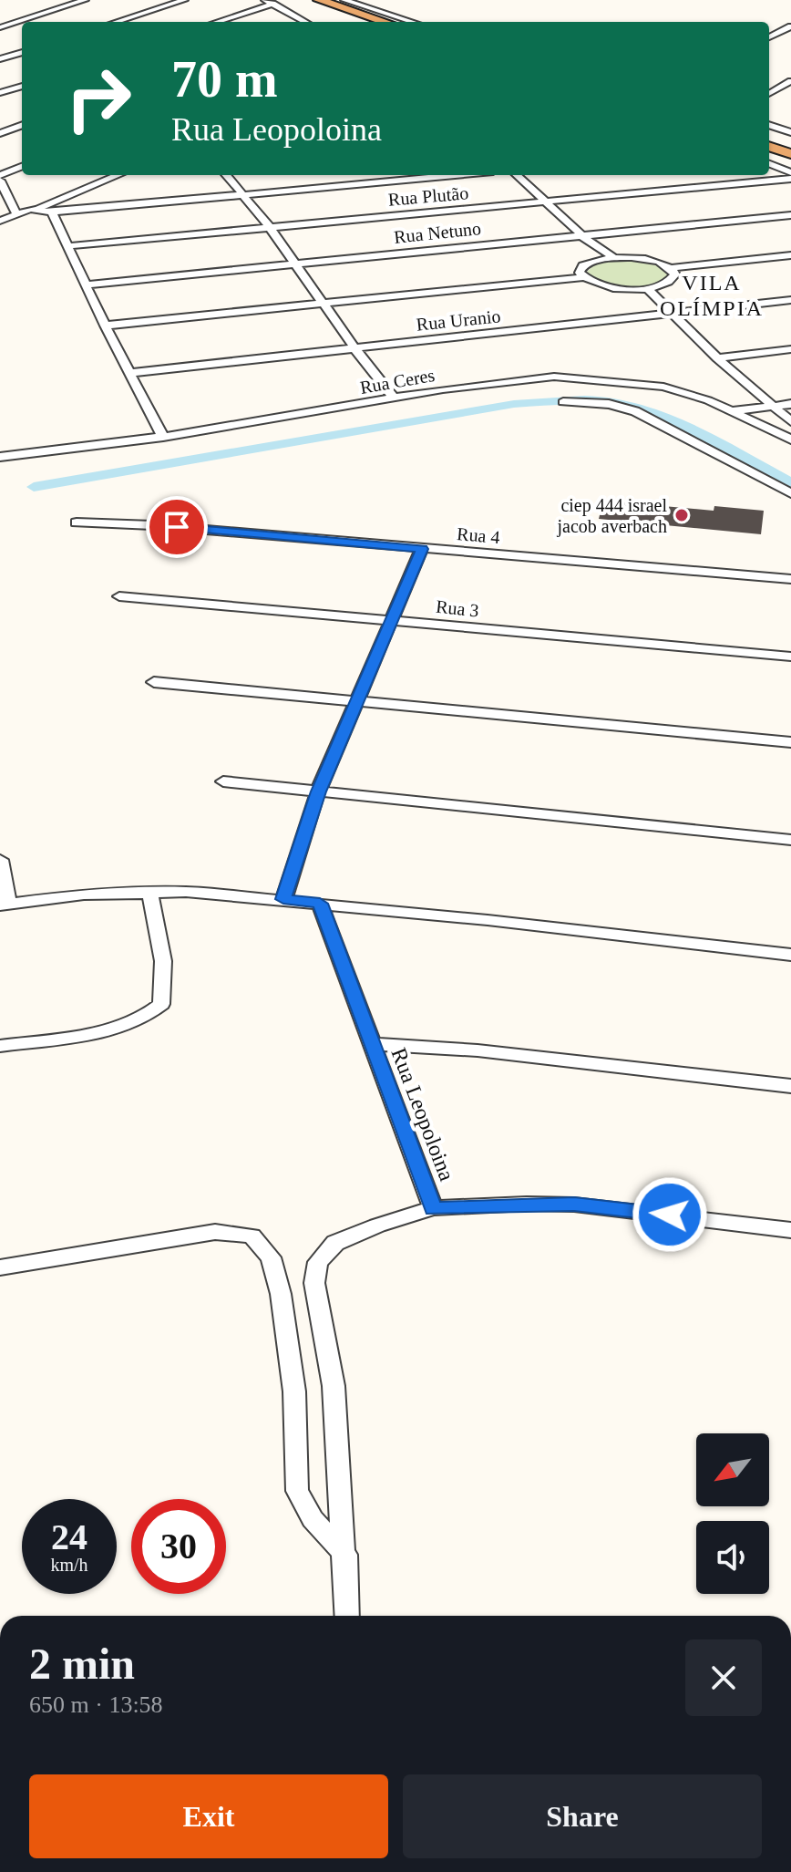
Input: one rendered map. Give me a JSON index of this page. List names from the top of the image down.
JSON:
{
  "streets": {
    "street": [
      "Rua Plutão",
      "Rua Netuno",
      "Rua Uranio",
      "Rua Ceres",
      "Rua 4",
      "Rua 3",
      "Rua Leopoloina"
    ]
  },
  "districts": ["VILA OLÍMPIA"],
  "places": ["ciep 444 israel jacob averbach"],
  "north": "bottom left",
  "page": {
    "turn": ["70 m", "Rua Leopoloina"],
    "speed": "24 km/h",
    "limit": "30",
    "heading": ["2 min", "650 m · 13:58"],
    "buttons": ["Exit", "Share"]
  }
}
